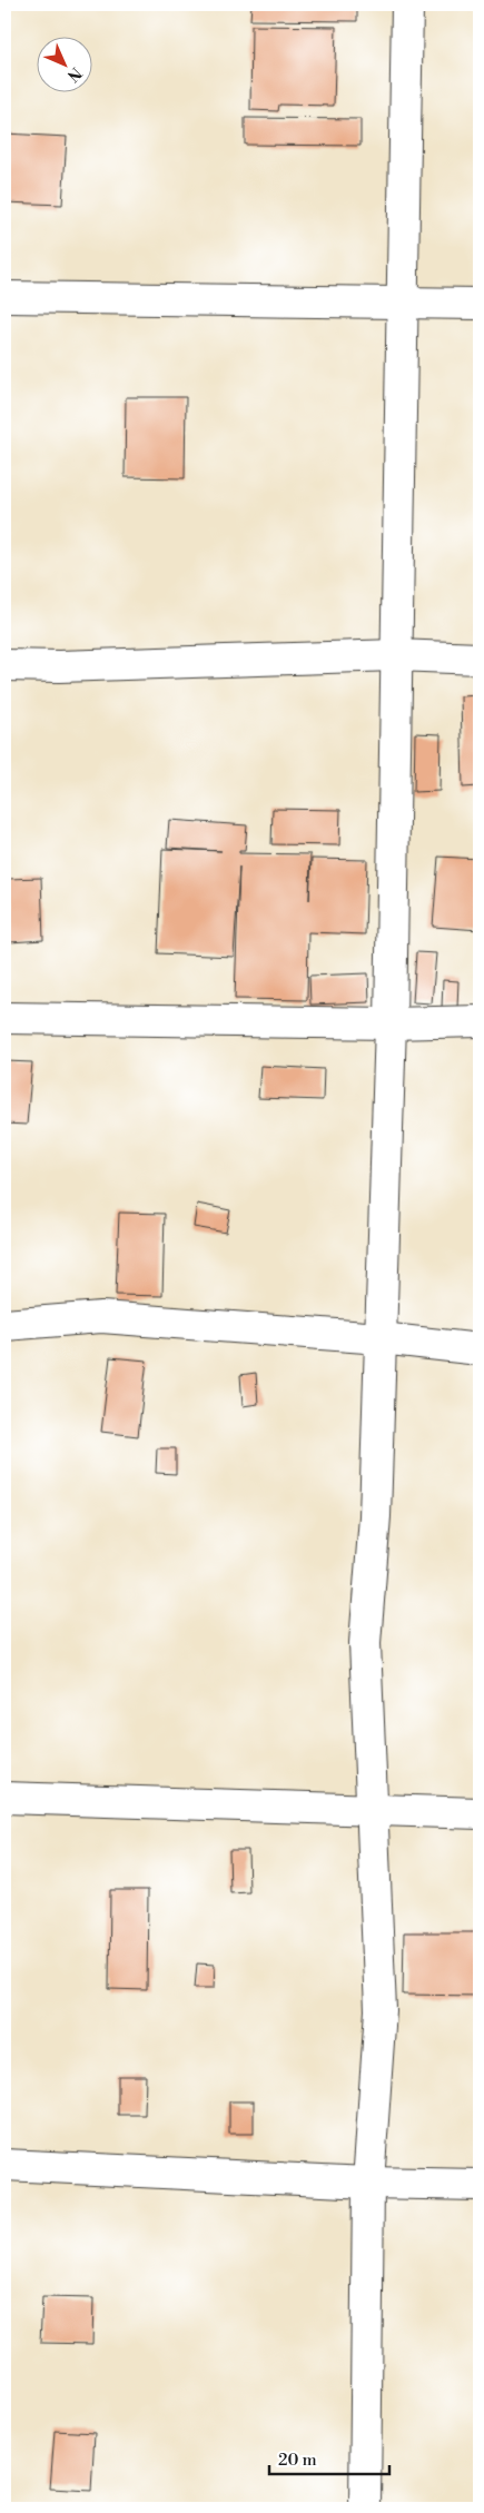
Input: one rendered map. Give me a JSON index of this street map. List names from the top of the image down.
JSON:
{
  "scale_bar": "20 m",
  "north": "bottom right"
}
